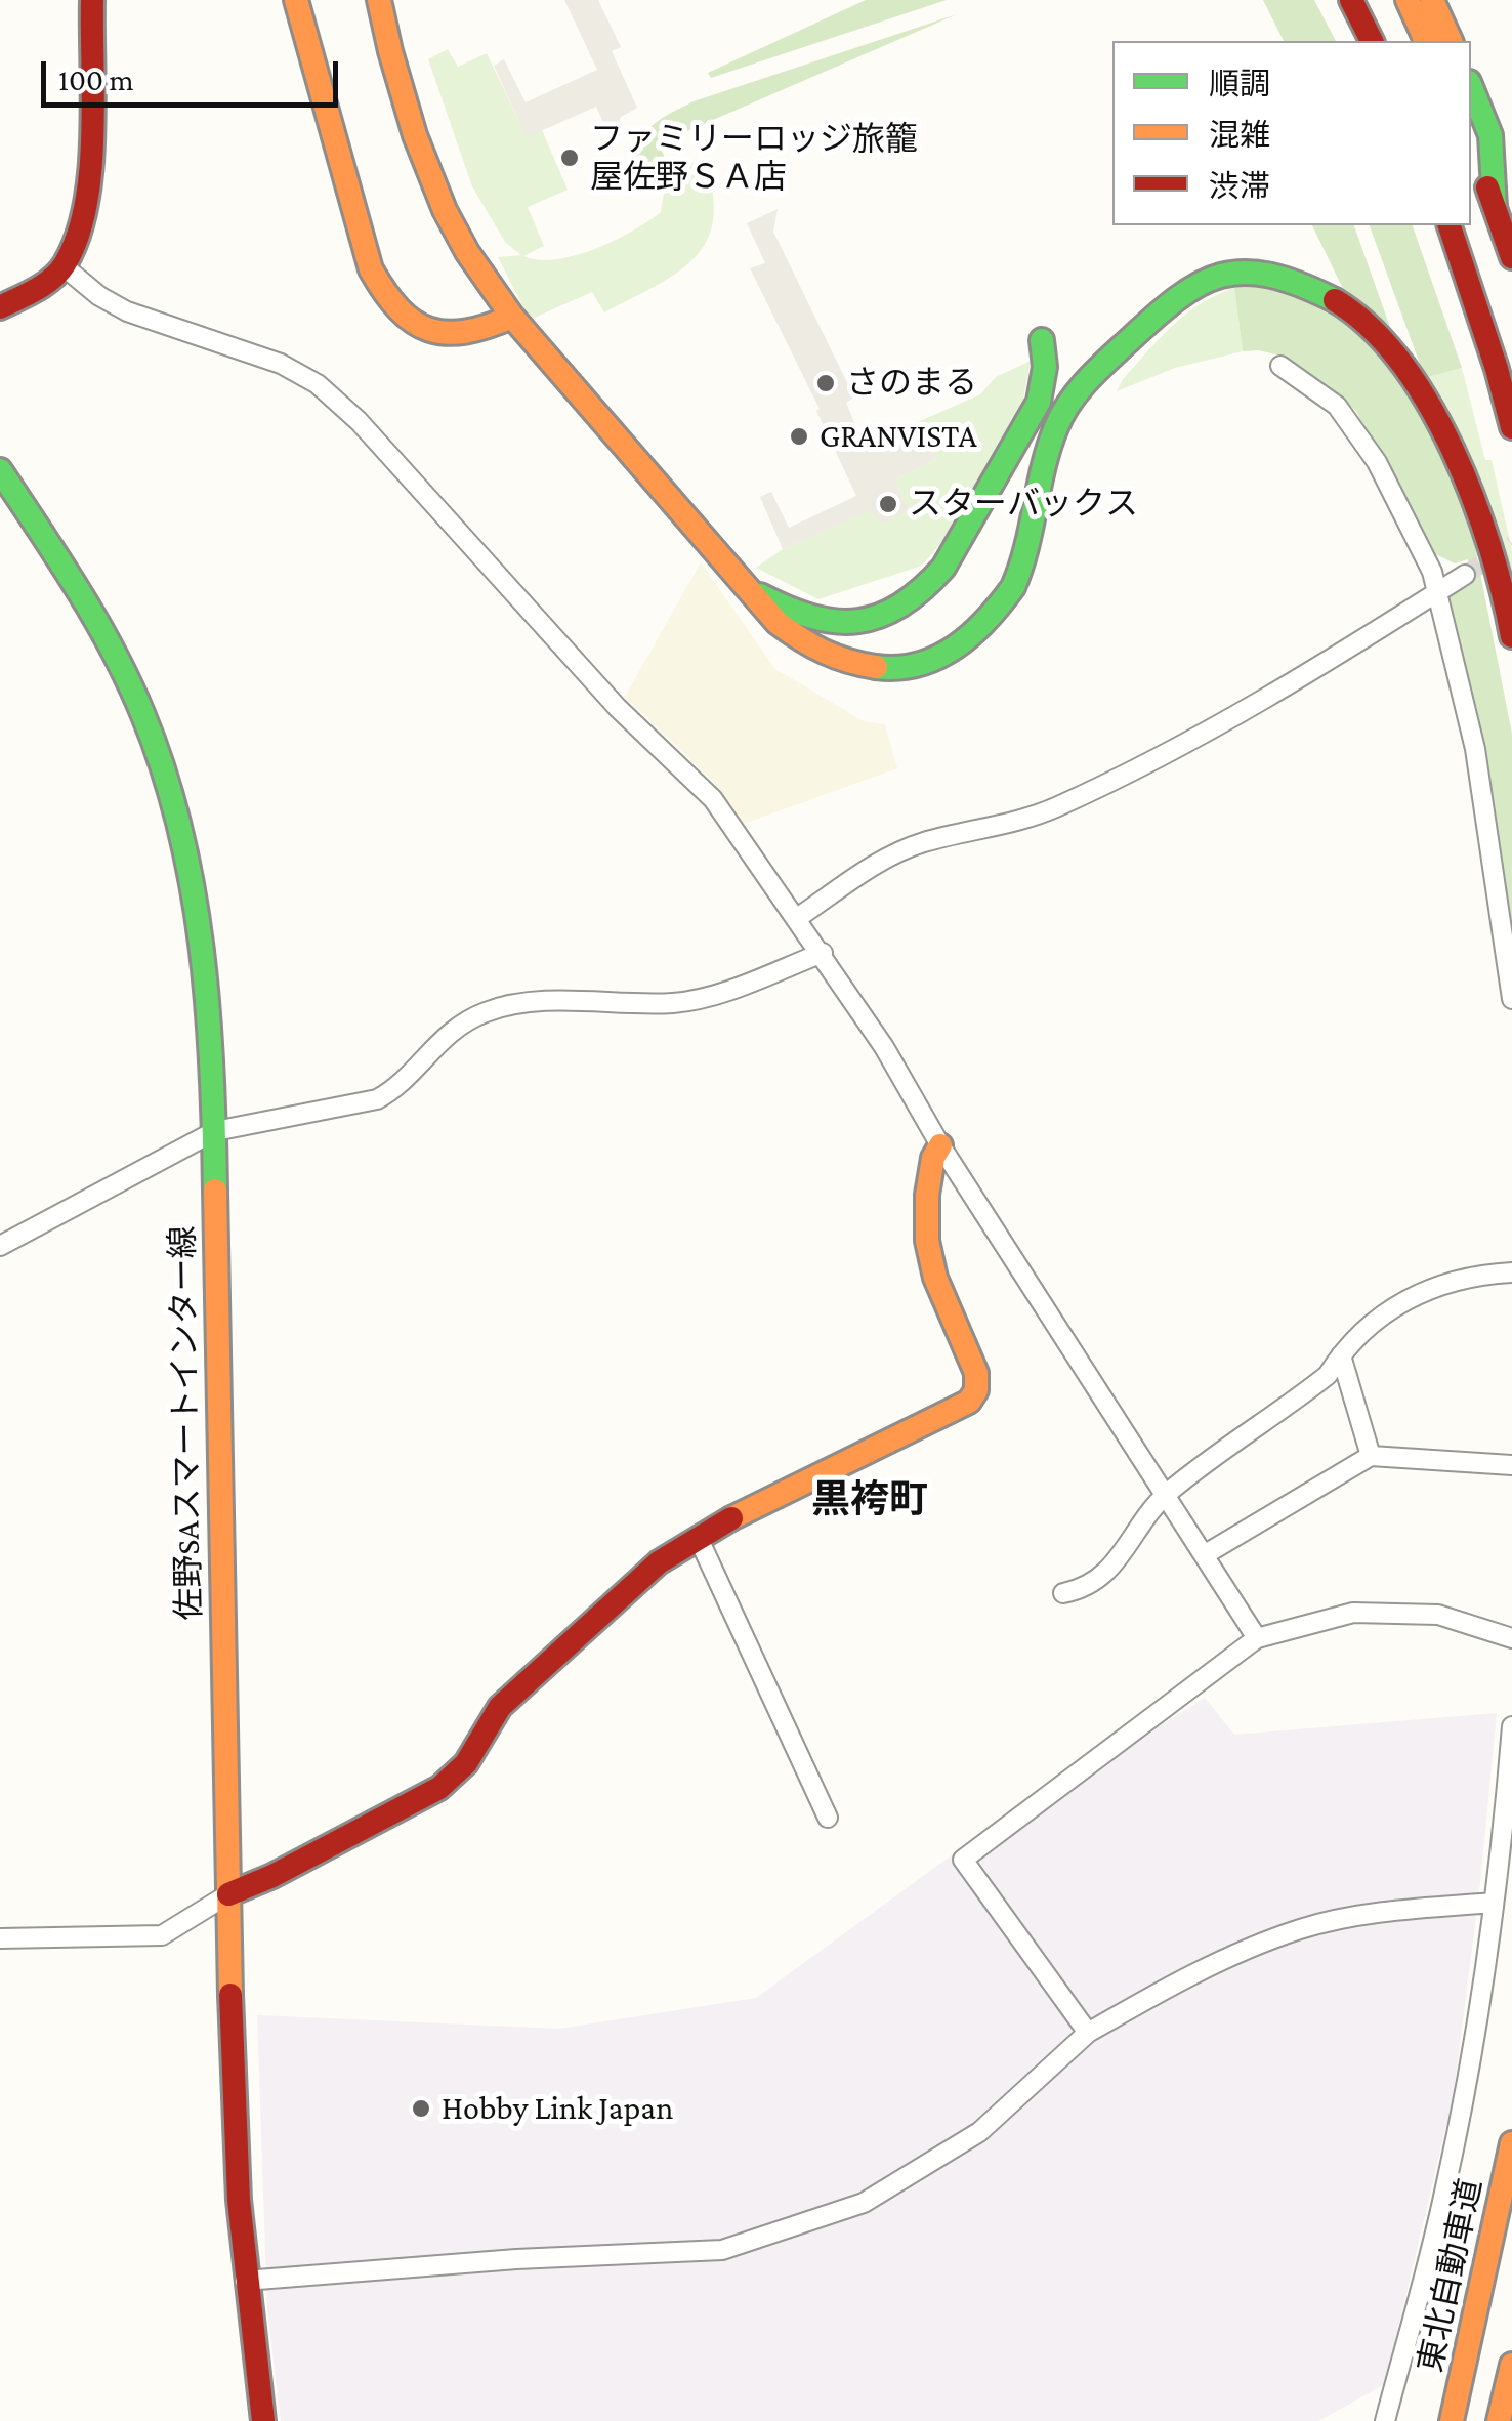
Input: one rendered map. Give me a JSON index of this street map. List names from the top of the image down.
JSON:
{
  "streets": {
    "main road": ["佐野SAスマートインター線", "東北自動車道"]
  },
  "districts": ["黒袴町"],
  "places": [
    "ファミリーロッジ旅籠 屋佐野ＳＡ店",
    "さのまる",
    "GRANVISTA",
    "スターバックス",
    "Hobby Link Japan"
  ],
  "legend": ["順調", "混雑", "渋滞"],
  "scale_bar": "100 m"
}
